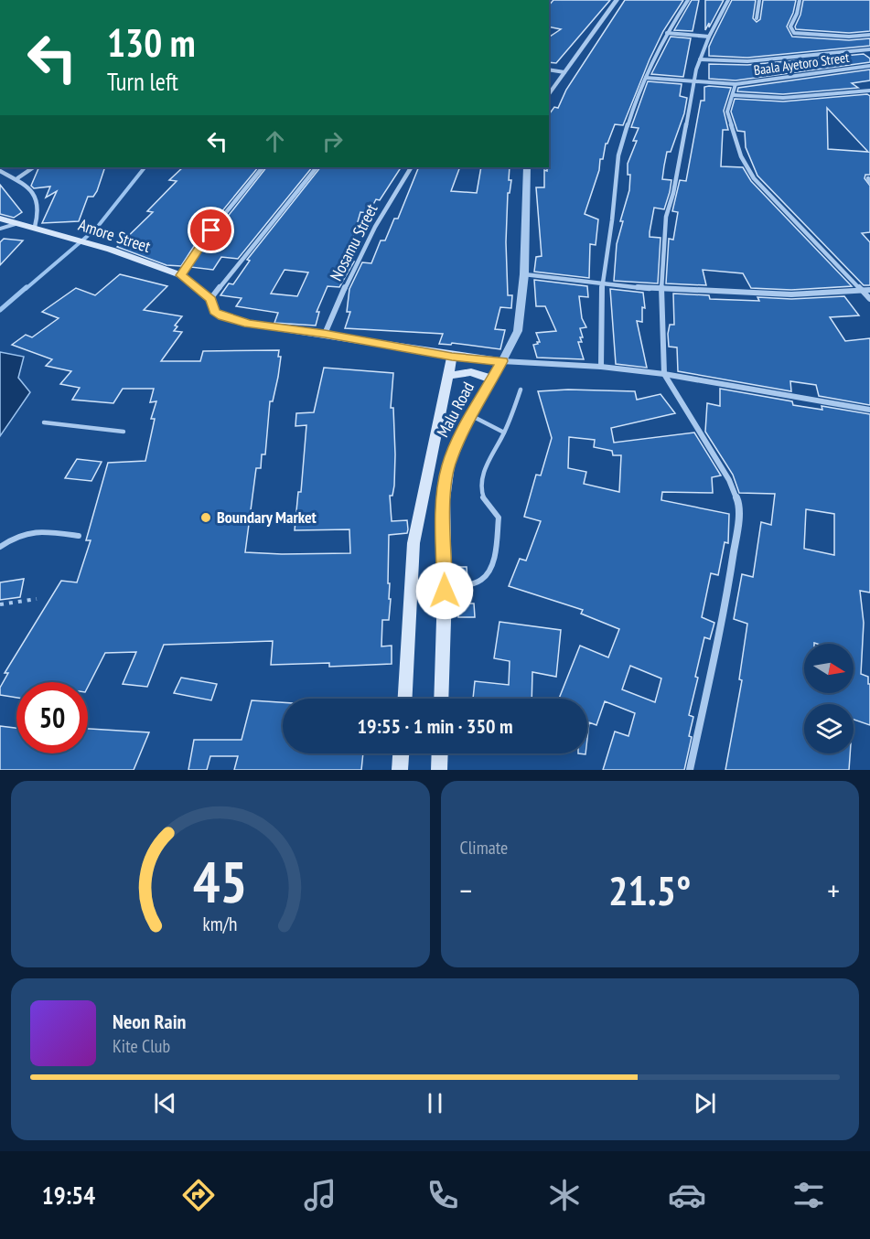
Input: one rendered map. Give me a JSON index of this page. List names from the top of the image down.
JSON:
{
  "streets": {
    "main road": ["Amore Street", "Malu Road"],
    "street": ["Baala Ayetoro Street", "Nosamu Street"]
  },
  "crossings": [
    ["Amore Street", "Nosamu Street"],
    ["Amore Street", "Malu Road"]
  ],
  "places": ["Boundary Market"],
  "north": "right",
  "page": {
    "turn": ["130 m", "Turn left"],
    "limit": "50",
    "trip": "19:55 · 1 min · 350 m",
    "tile": "Climate",
    "heat": ["−", "21.5°", "+"],
    "song": ["Neon Rain", "Kite Club"],
    "tabs": "19:54",
    "gauge": ["45", "km/h"]
  }
}
